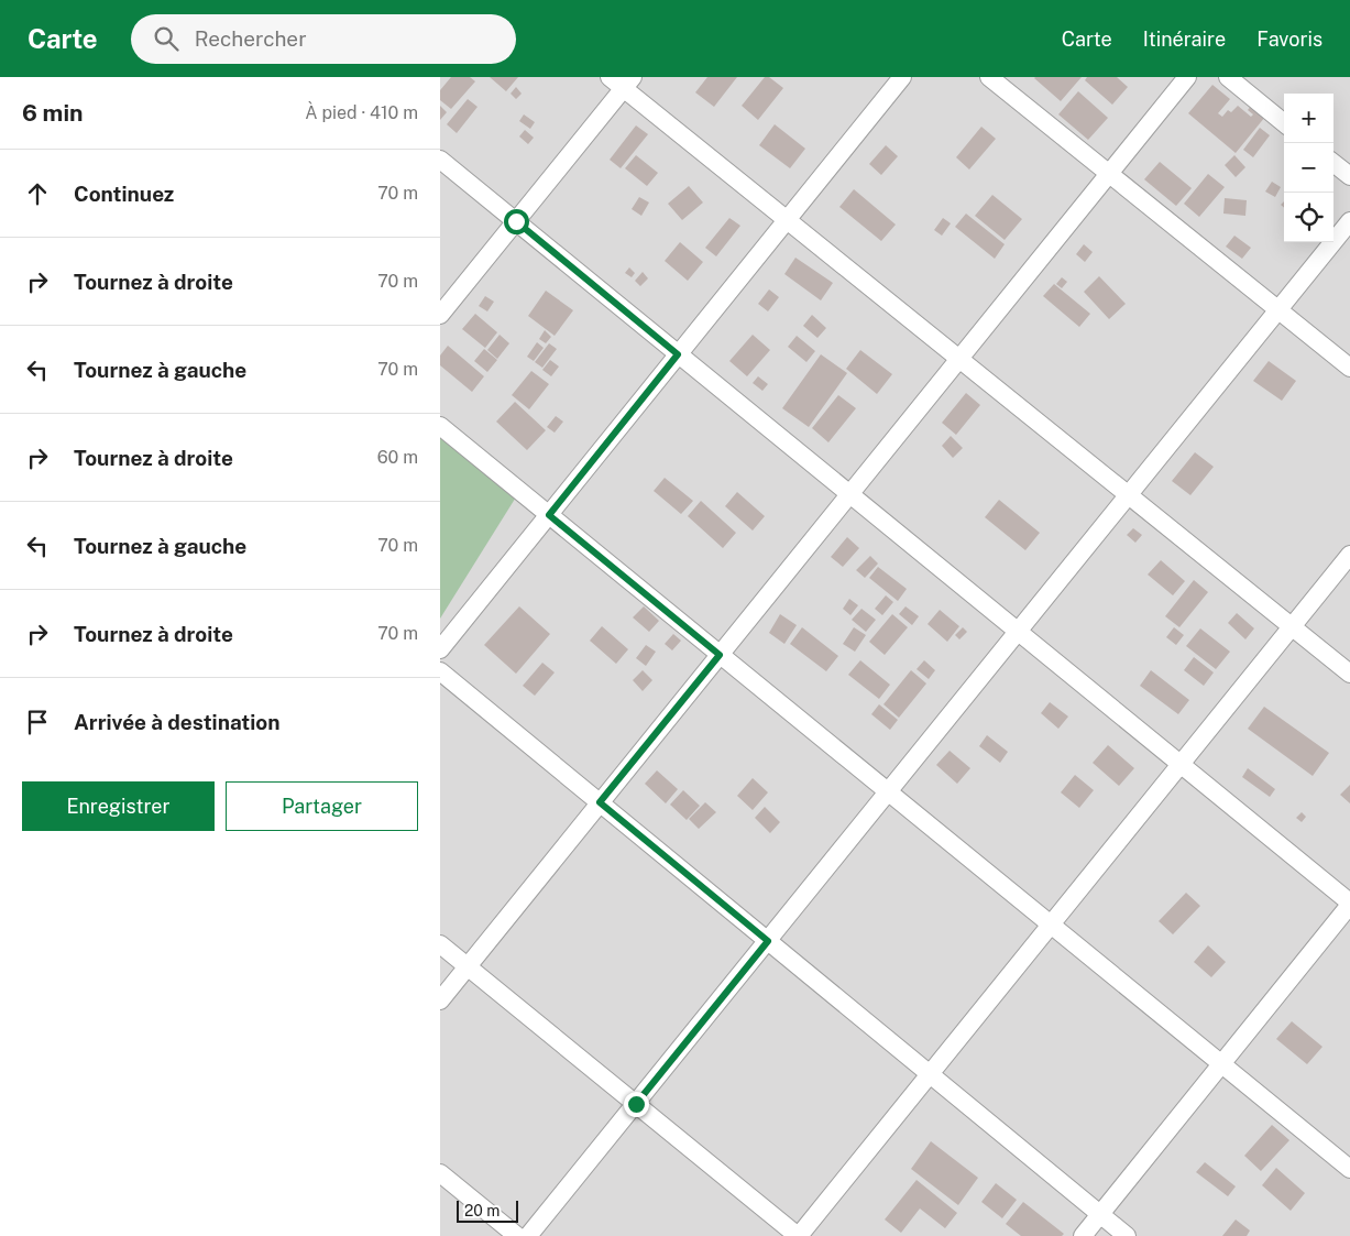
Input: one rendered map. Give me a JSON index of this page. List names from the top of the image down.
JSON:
{
  "scale_bar": "20 m",
  "page": {
    "header": "Carte",
    "search": "Rechercher",
    "nav": ["Carte", "Itinéraire", "Favoris"],
    "heading": ["6 min", "À pied · 410 m"],
    "map_buttons": ["+", "−"],
    "list": [
      ["Continuez", "70 m"],
      ["Tournez à droite", "70 m"],
      ["Tournez à gauche", "70 m"],
      ["Tournez à droite", "60 m"],
      ["Tournez à gauche", "70 m"],
      ["Tournez à droite", "70 m"],
      "Arrivée à destination"
    ],
    "buttons": ["Enregistrer", "Partager"],
    "scale": "20 m"
  }
}
